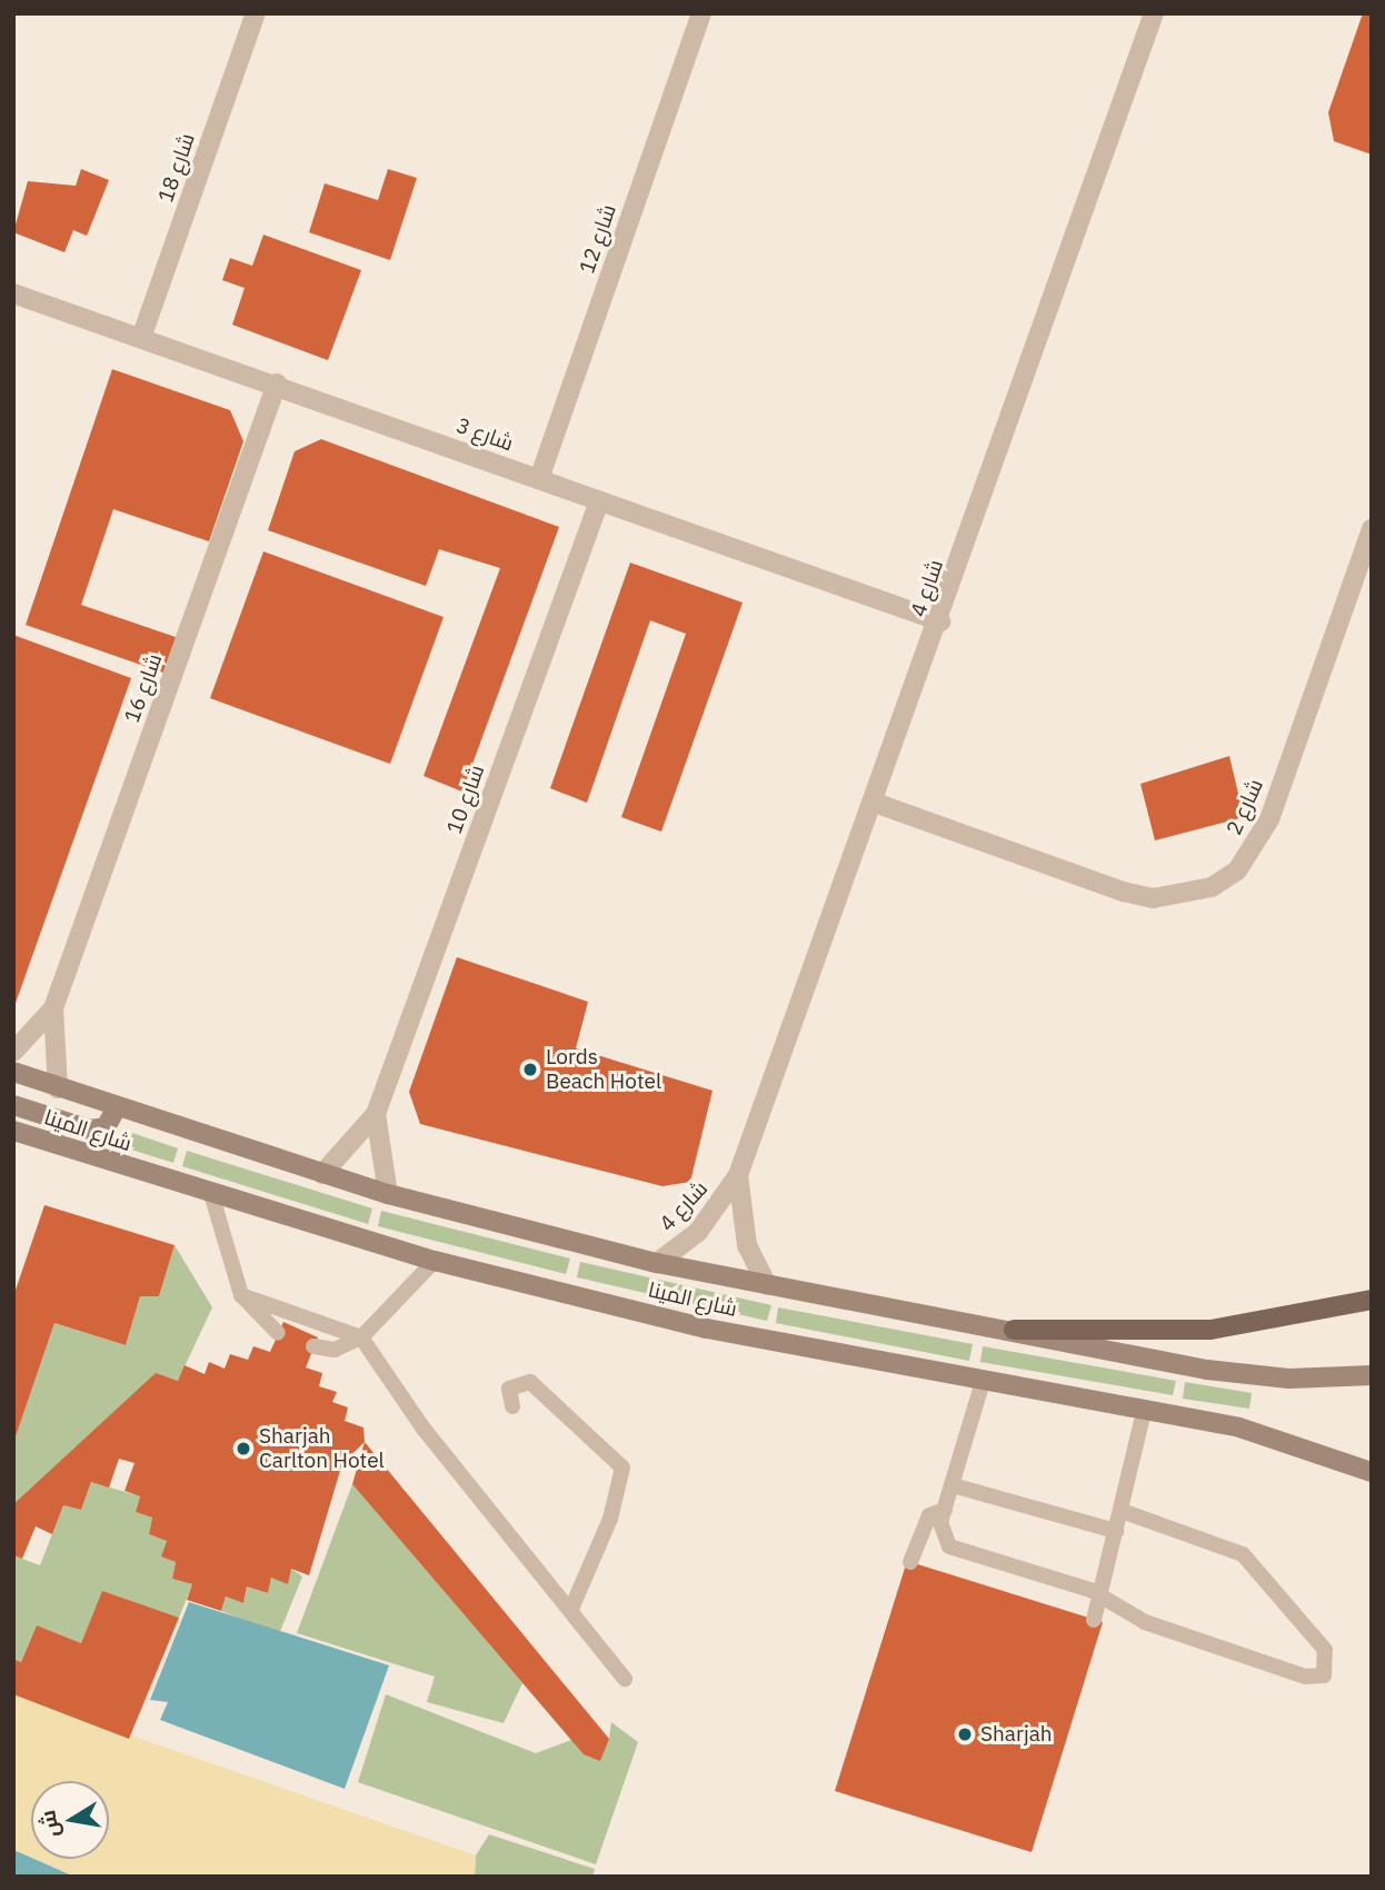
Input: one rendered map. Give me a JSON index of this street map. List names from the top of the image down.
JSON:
{
  "streets": {
    "main road": ["شارع المينا"],
    "street": [
      "شارع 18",
      "شارع 12",
      "شارع 3",
      "شارع 4",
      "شارع 16",
      "شارع 10",
      "شارع 2"
    ]
  },
  "crossings": [
    ["شارع 18", "شارع 3"],
    ["شارع 12", "شارع 3"],
    ["شارع 3", "شارع 4"],
    ["شارع 3", "شارع 16"],
    ["شارع 3", "شارع 10"],
    ["شارع 4", "شارع 2"],
    ["شارع 4", "شارع المينا"],
    ["شارع 16", "شارع المينا"],
    ["شارع 10", "شارع المينا"]
  ],
  "places": ["Lords Beach Hotel", "Sharjah Carlton Hotel", "Sharjah"],
  "north": "left"
}
